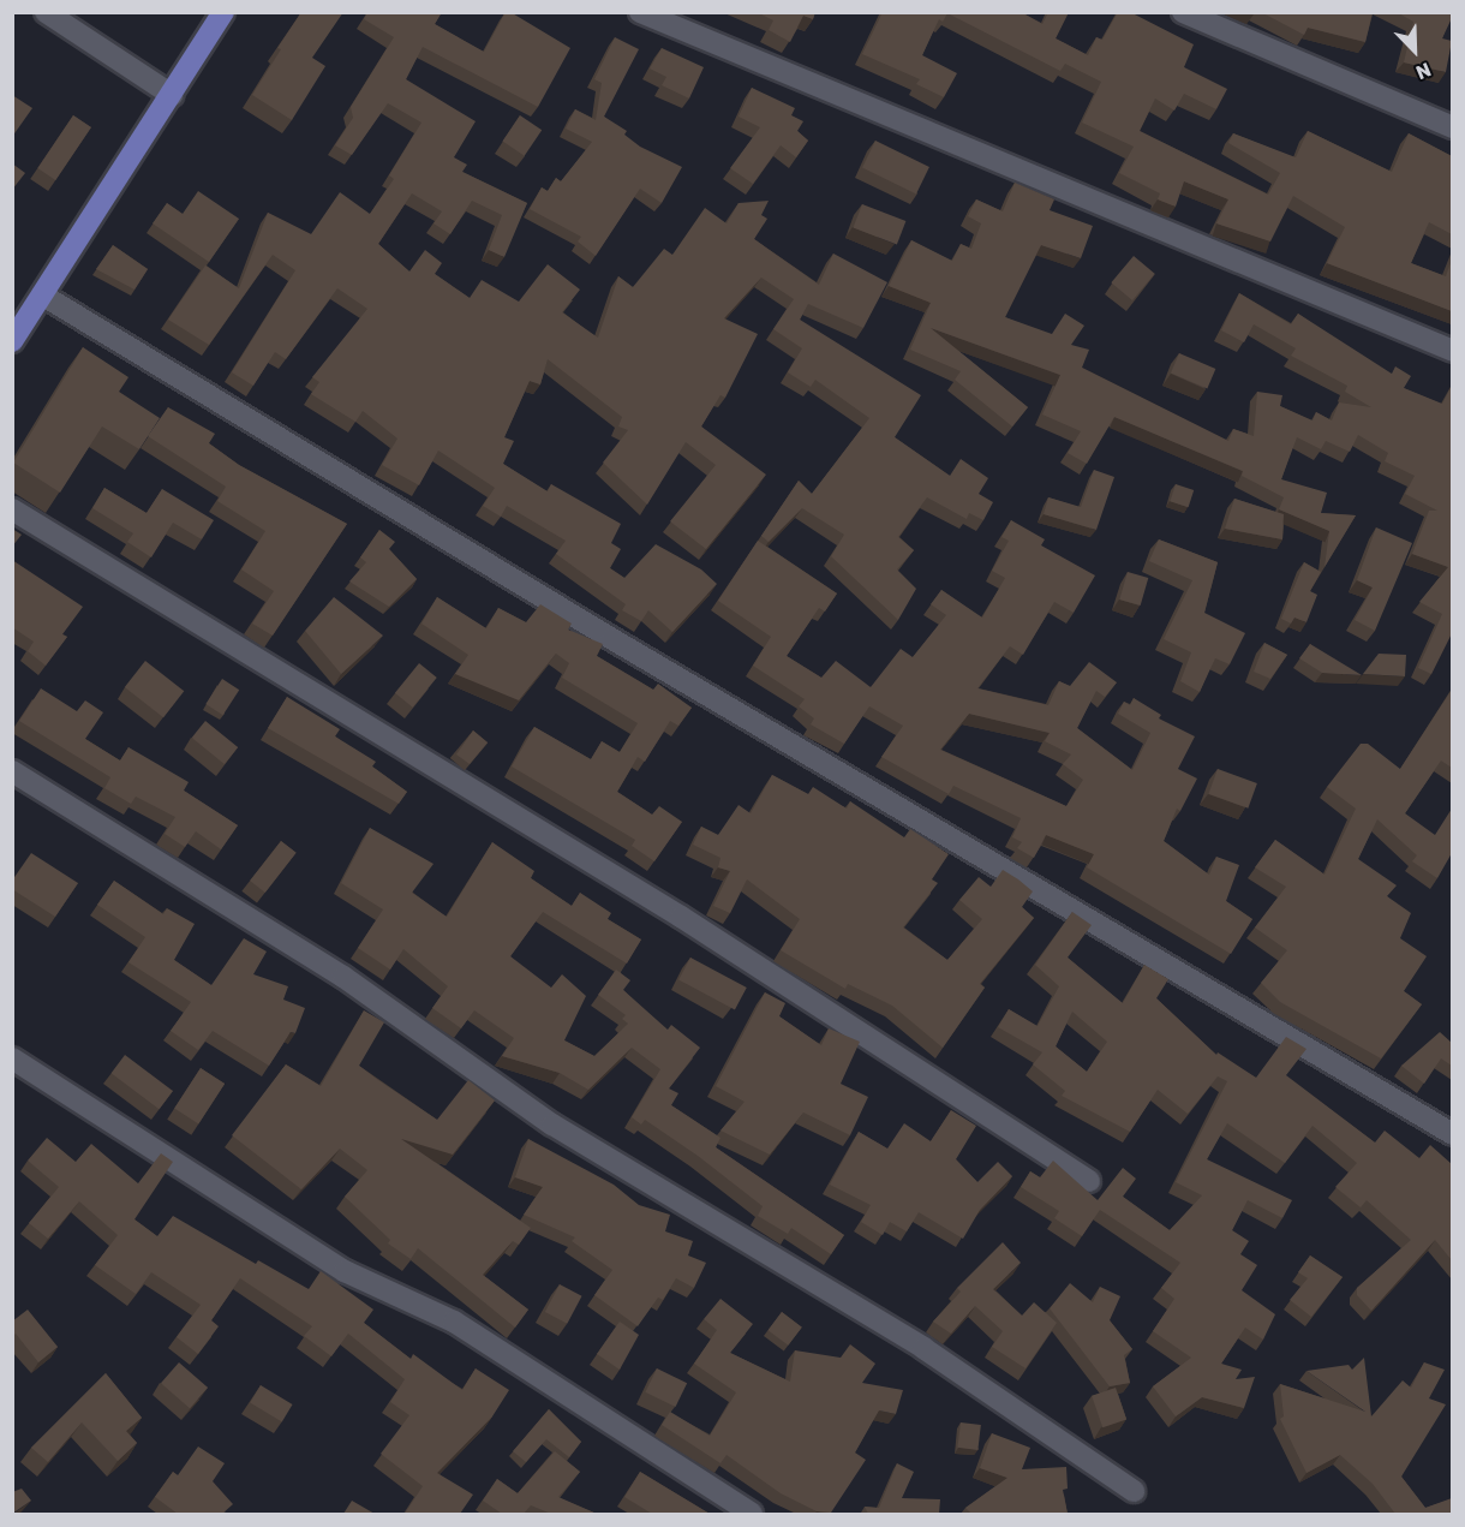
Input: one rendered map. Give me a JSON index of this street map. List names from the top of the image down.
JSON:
{
  "north": "bottom right"
}
